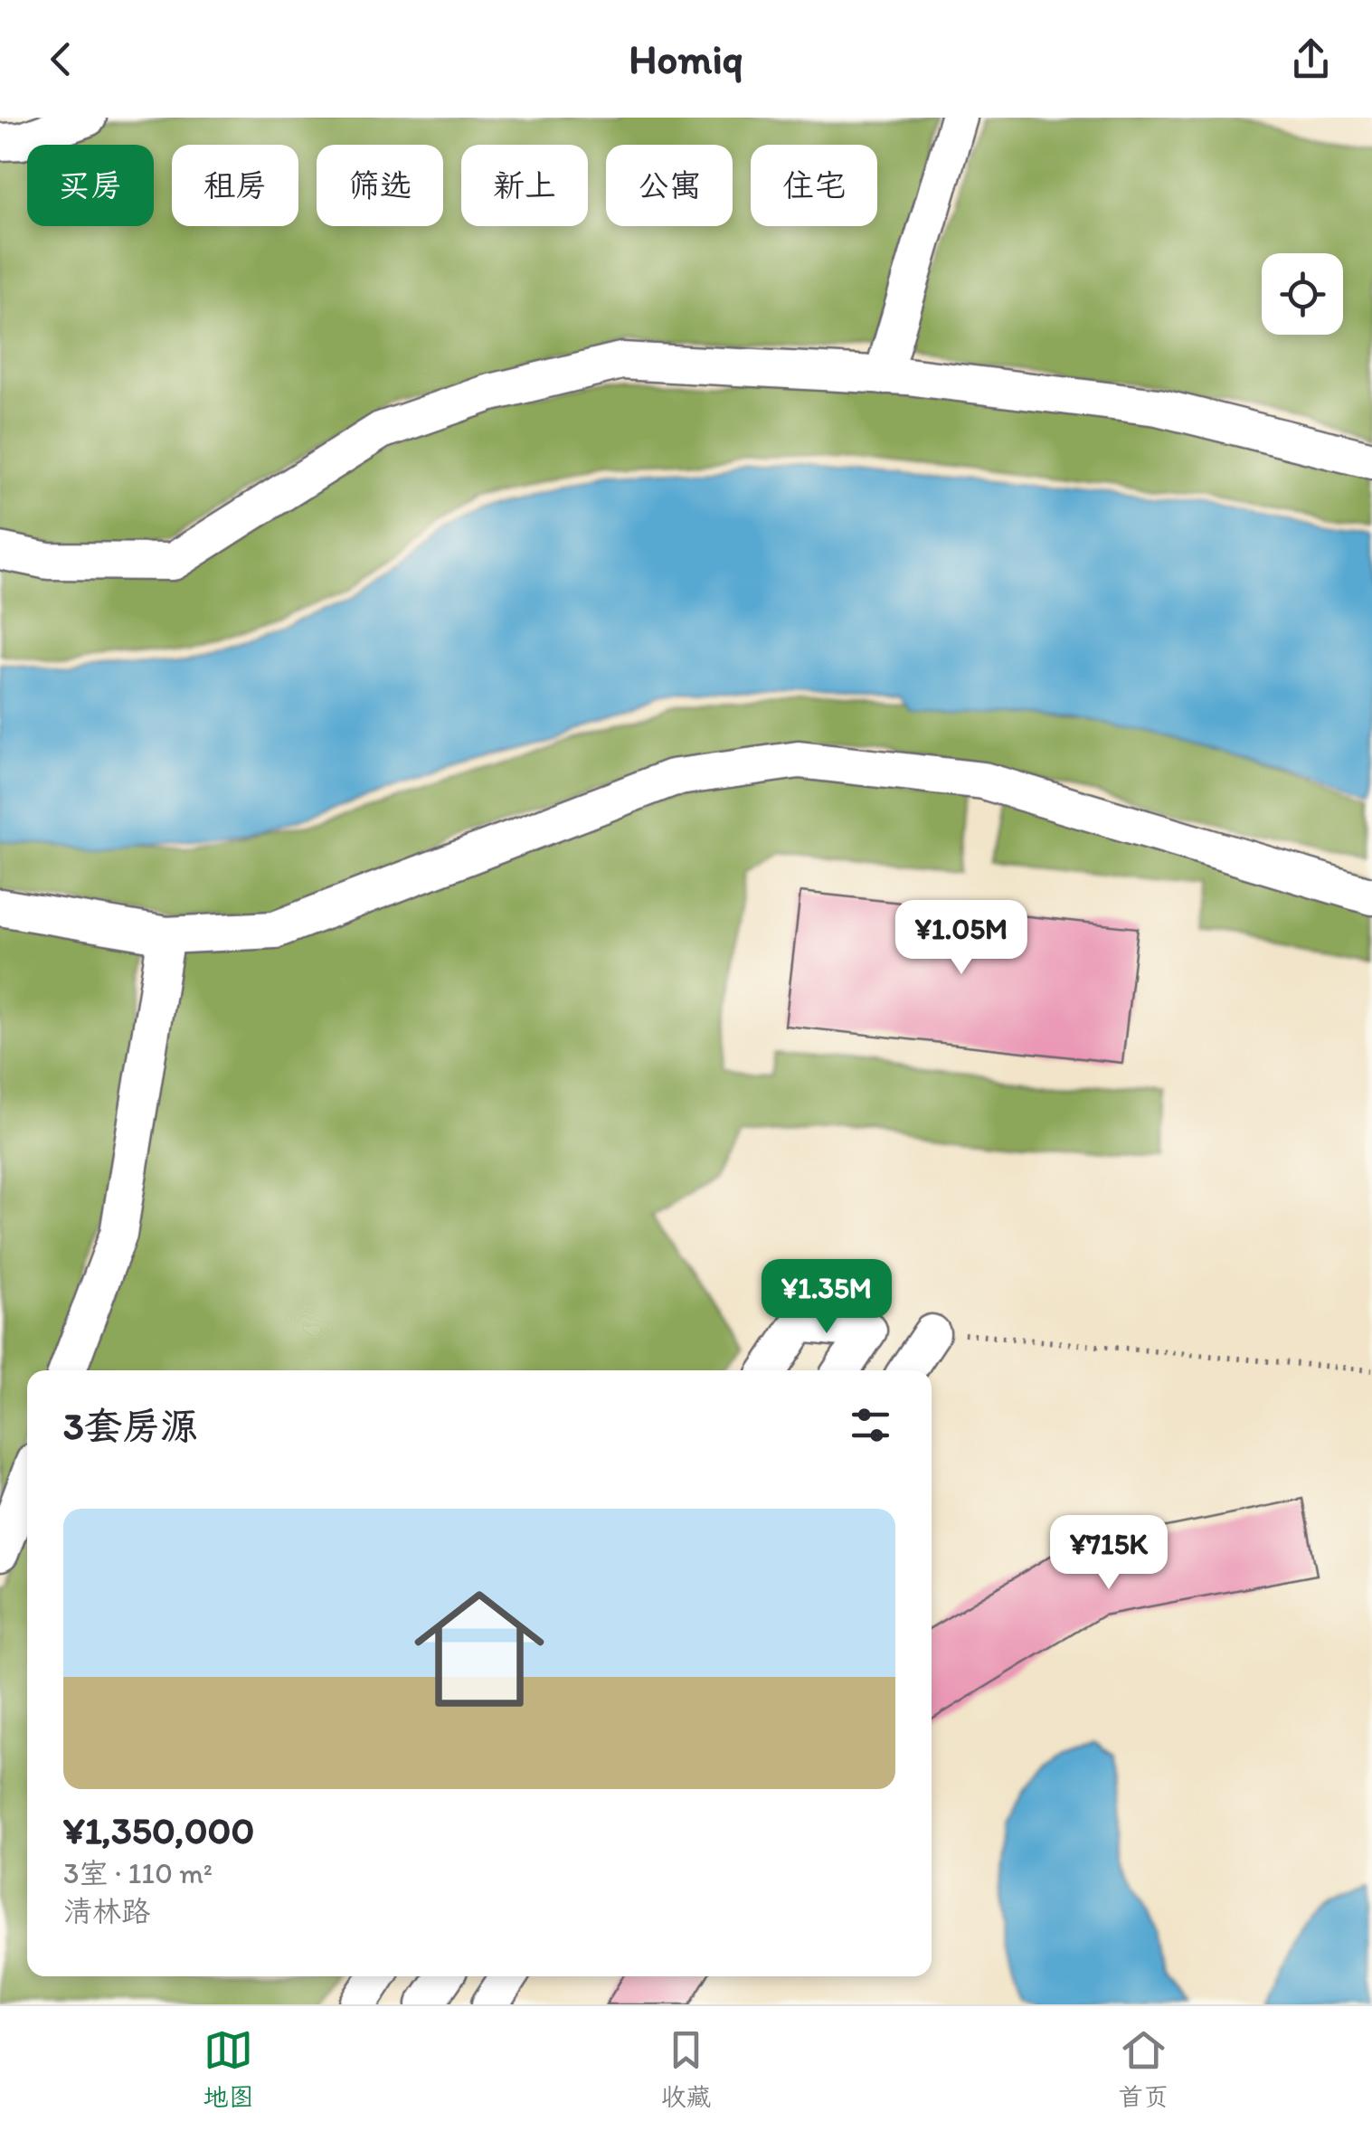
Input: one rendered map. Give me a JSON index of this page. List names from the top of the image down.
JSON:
{
  "page": {
    "header": "Homiq",
    "chip": [
      "买房",
      "租房",
      "筛选",
      "新上",
      "公寓",
      "住宅"
    ],
    "price": ["¥1.05M", "¥1.35M", "¥715K"],
    "heading": "3套房源",
    "list": [
      {
        "name": "¥1,350,000",
        "note": "3室 · 110 m² · 清林路"
      }
    ],
    "tabs": ["地图", "收藏", "首页"]
  }
}
